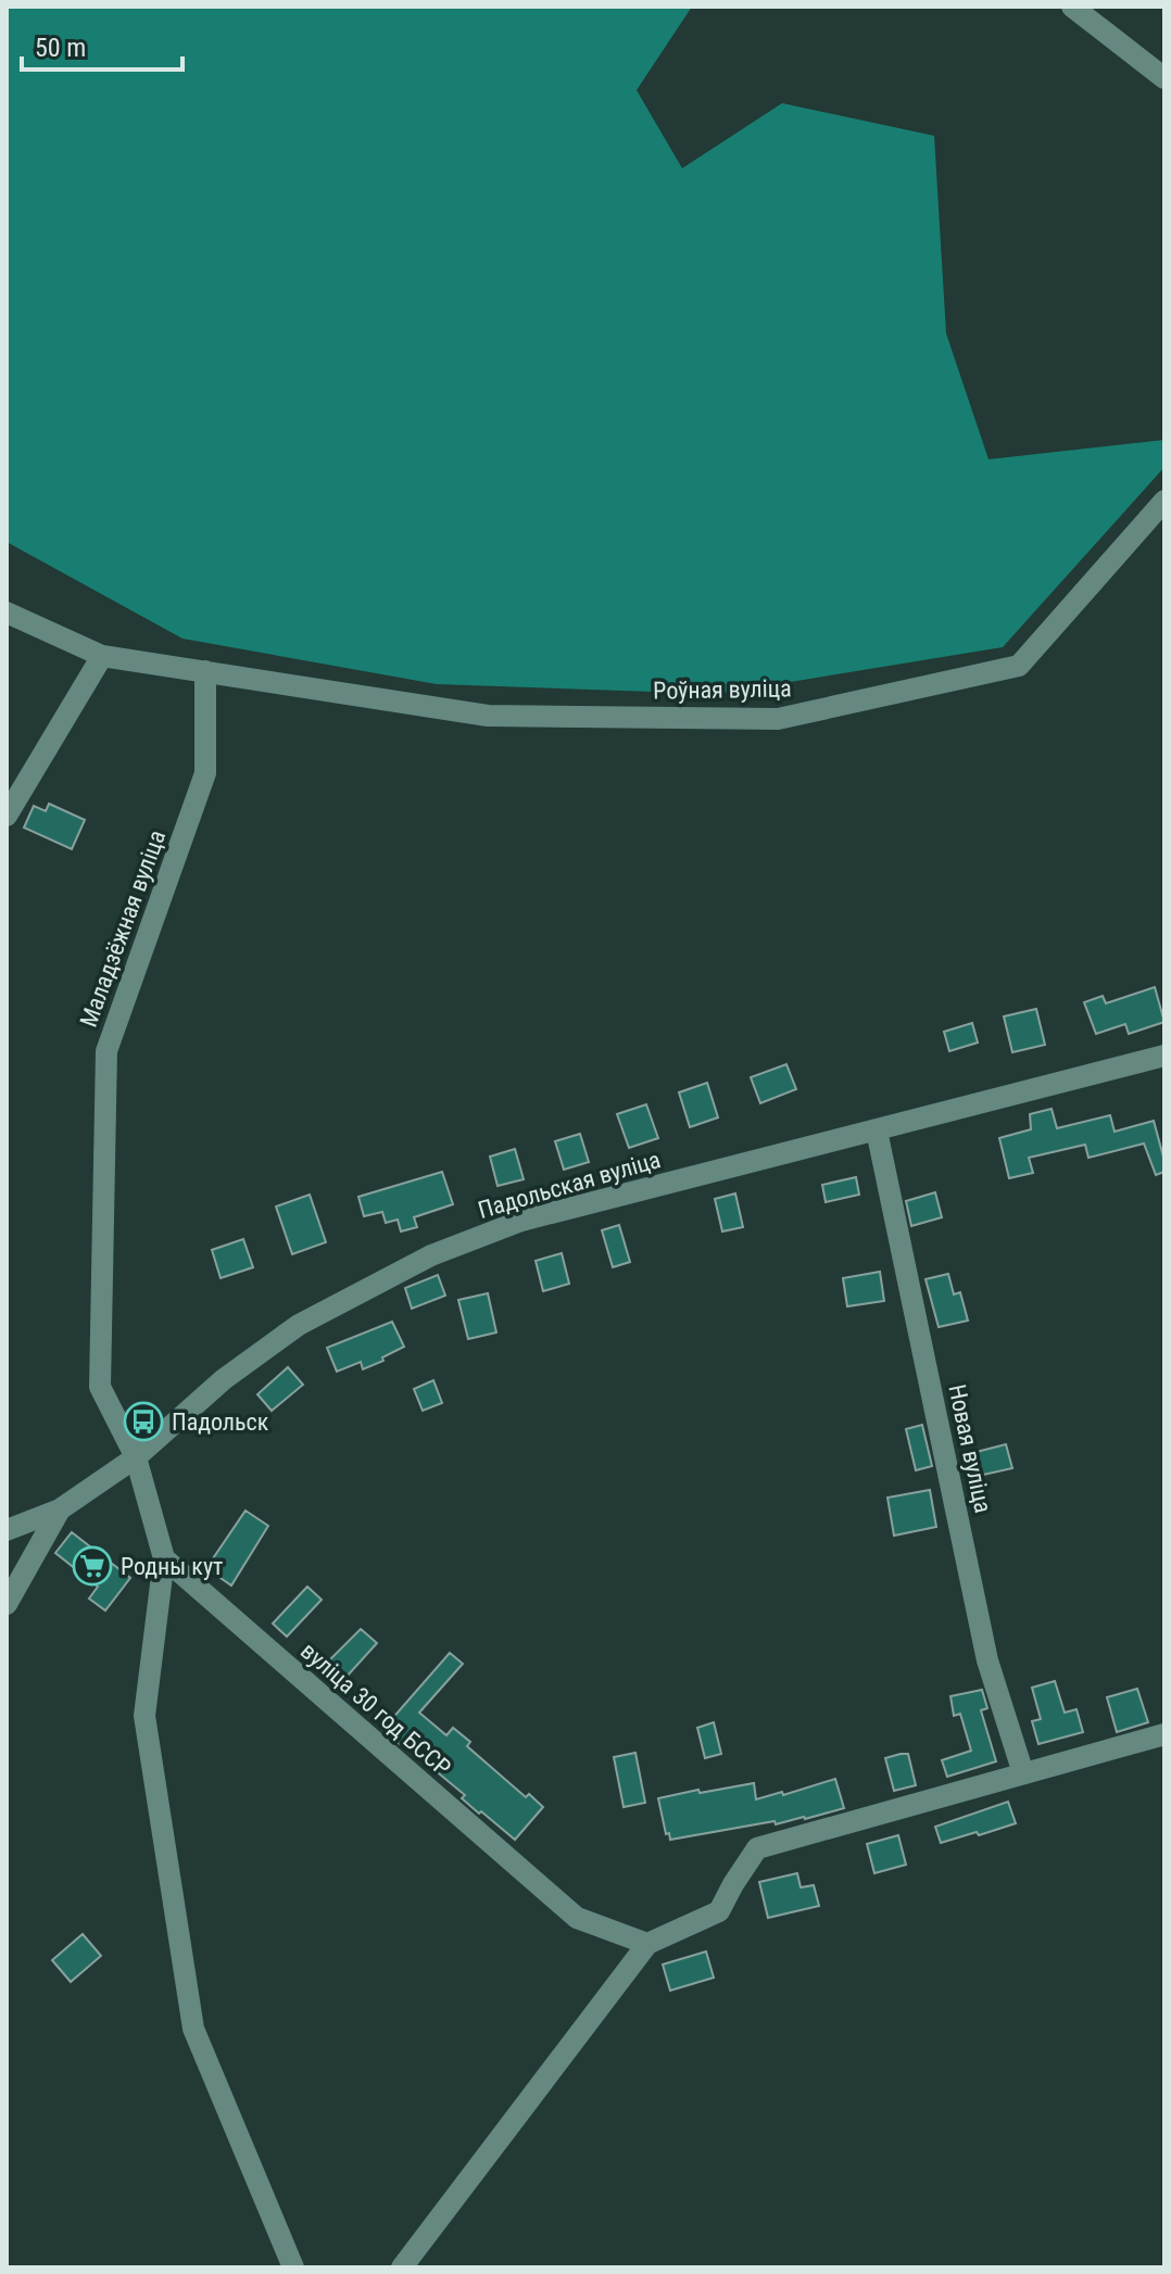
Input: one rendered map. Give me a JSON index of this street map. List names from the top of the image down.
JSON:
{
  "streets": {
    "street": [
      "Роўная вуліца",
      "Маладзёжная вуліца",
      "Падольская вуліца",
      "Новая вуліца",
      "вуліца 30 год БССР"
    ]
  },
  "crossings": [
    ["Роўная вуліца", "Маладзёжная вуліца"],
    ["Маладзёжная вуліца", "Падольская вуліца"],
    ["Падольская вуліца", "Новая вуліца"]
  ],
  "places": {
    "bus stop": ["Падольск"],
    "supermarket": ["Родны кут"]
  },
  "scale_bar": "50 m"
}
